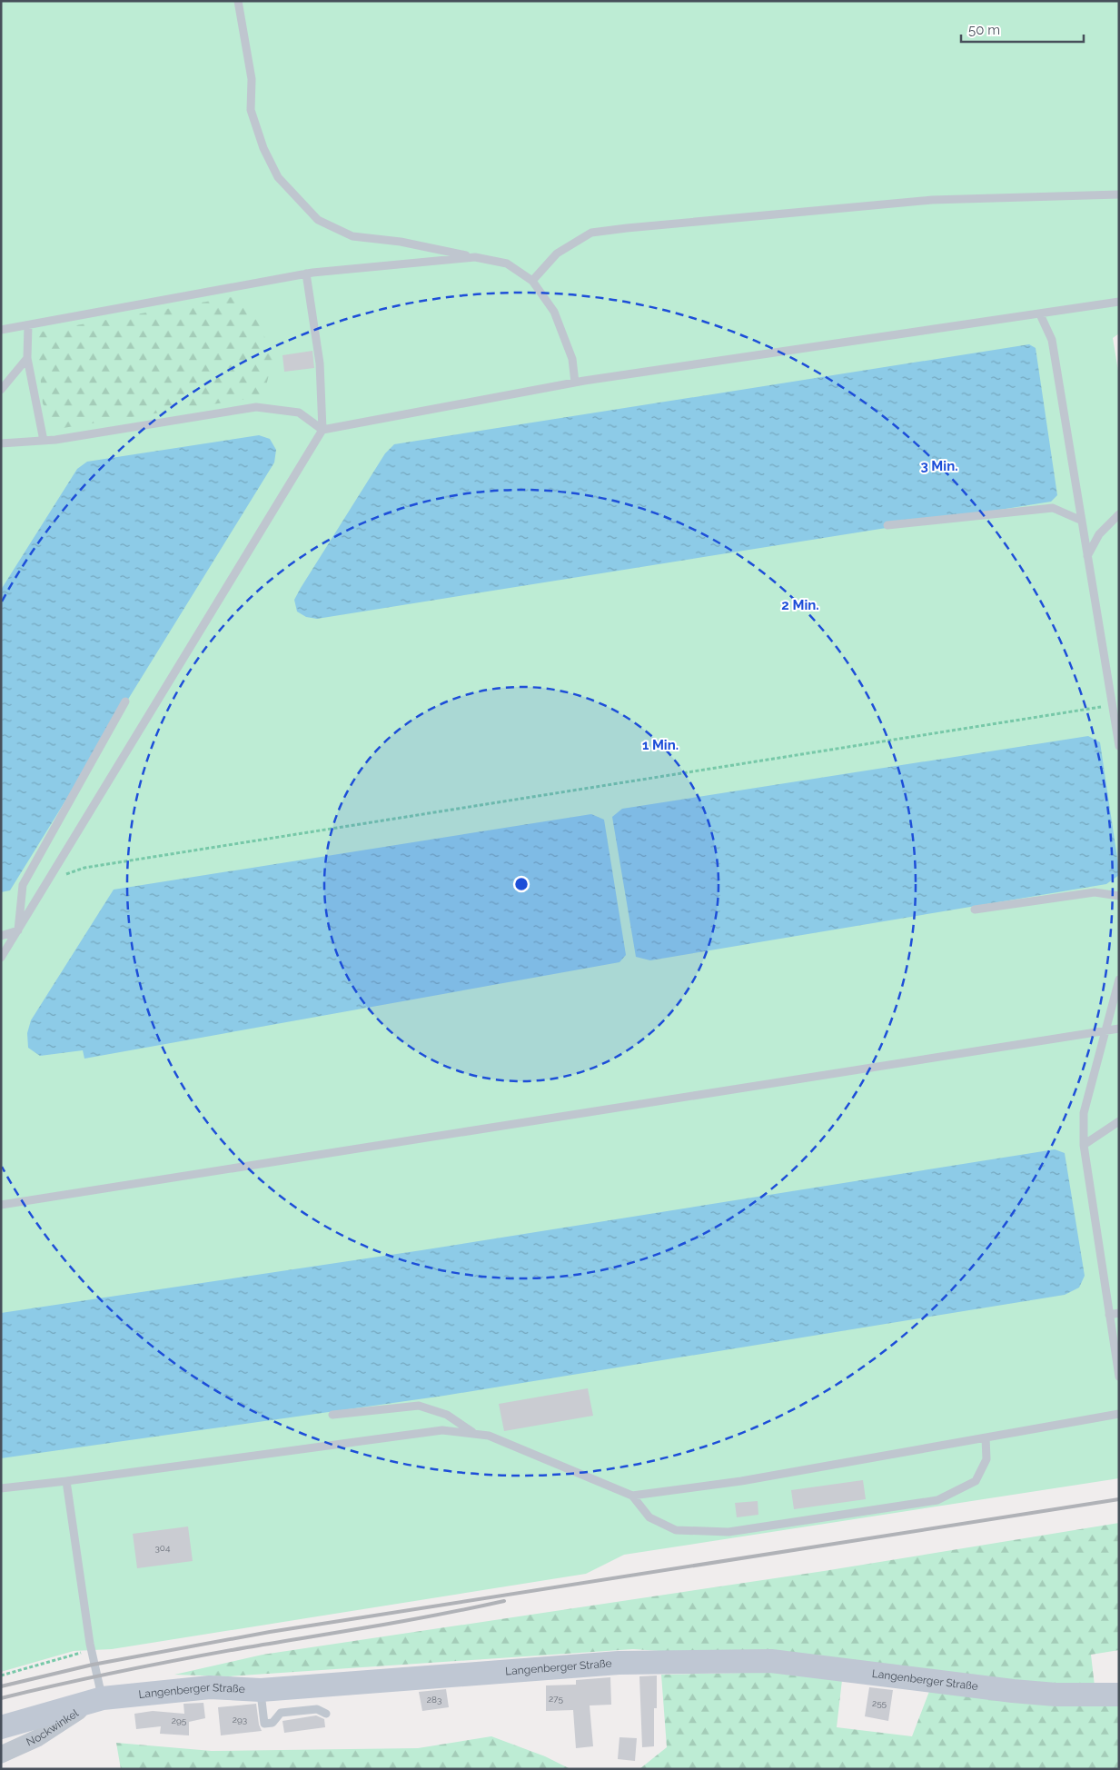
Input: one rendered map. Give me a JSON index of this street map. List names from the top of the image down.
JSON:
{
  "streets": {
    "main road": ["Langenberger Straße"],
    "street": ["Nockwinkel"]
  },
  "crossings": [
    ["Langenberger Straße", "Nockwinkel"]
  ],
  "house_numbers": [
    "304",
    "275",
    "283",
    "255",
    "293",
    "295"
  ],
  "scale_bar": "50 m",
  "rings": ["3 Min.", "2 Min.", "1 Min."]
}
